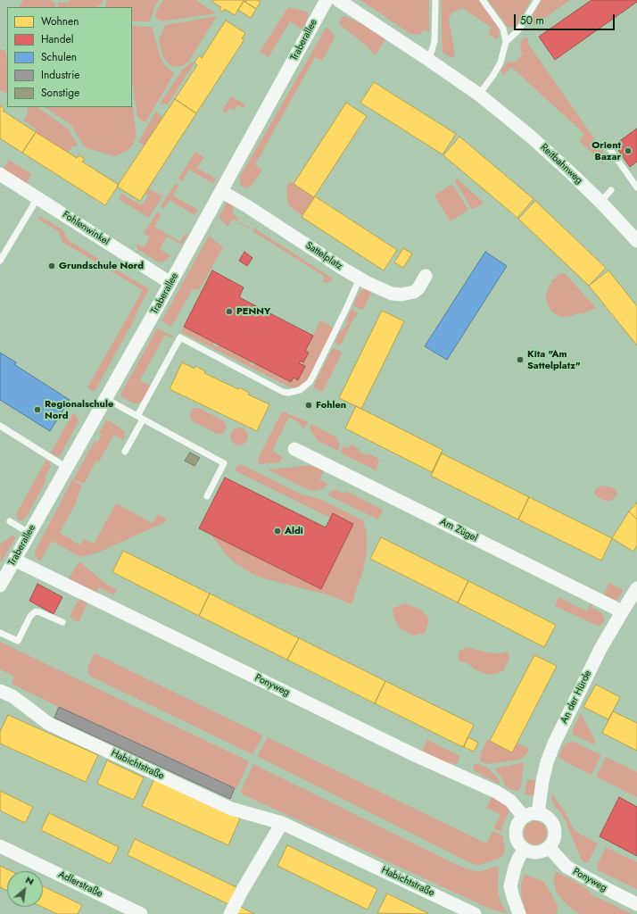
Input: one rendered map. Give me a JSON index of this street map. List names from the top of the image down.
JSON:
{
  "streets": {
    "street": [
      "Traberallee",
      "Reitbahnweg",
      "Fohlenwinkel",
      "Sattelplatz",
      "Am Zügel",
      "Ponyweg",
      "An der Hürde",
      "Habichtstraße",
      "Adlerstraße"
    ]
  },
  "crossings": [
    ["Traberallee", "Fohlenwinkel"],
    ["Traberallee", "Sattelplatz"],
    ["Traberallee", "Ponyweg"],
    ["Am Zügel", "An der Hürde"],
    ["Ponyweg", "An der Hürde"]
  ],
  "places": [
    "Orient Bazar",
    "Grundschule Nord",
    "PENNY",
    "Kita \"Am Sattelplatz\"",
    "Fohlen",
    "Regionalschule Nord",
    "Aldi"
  ],
  "legend": [
    "Wohnen",
    "Handel",
    "Schulen",
    "Industrie",
    "Sonstige"
  ],
  "scale_bar": "50 m",
  "north": "top right"
}
